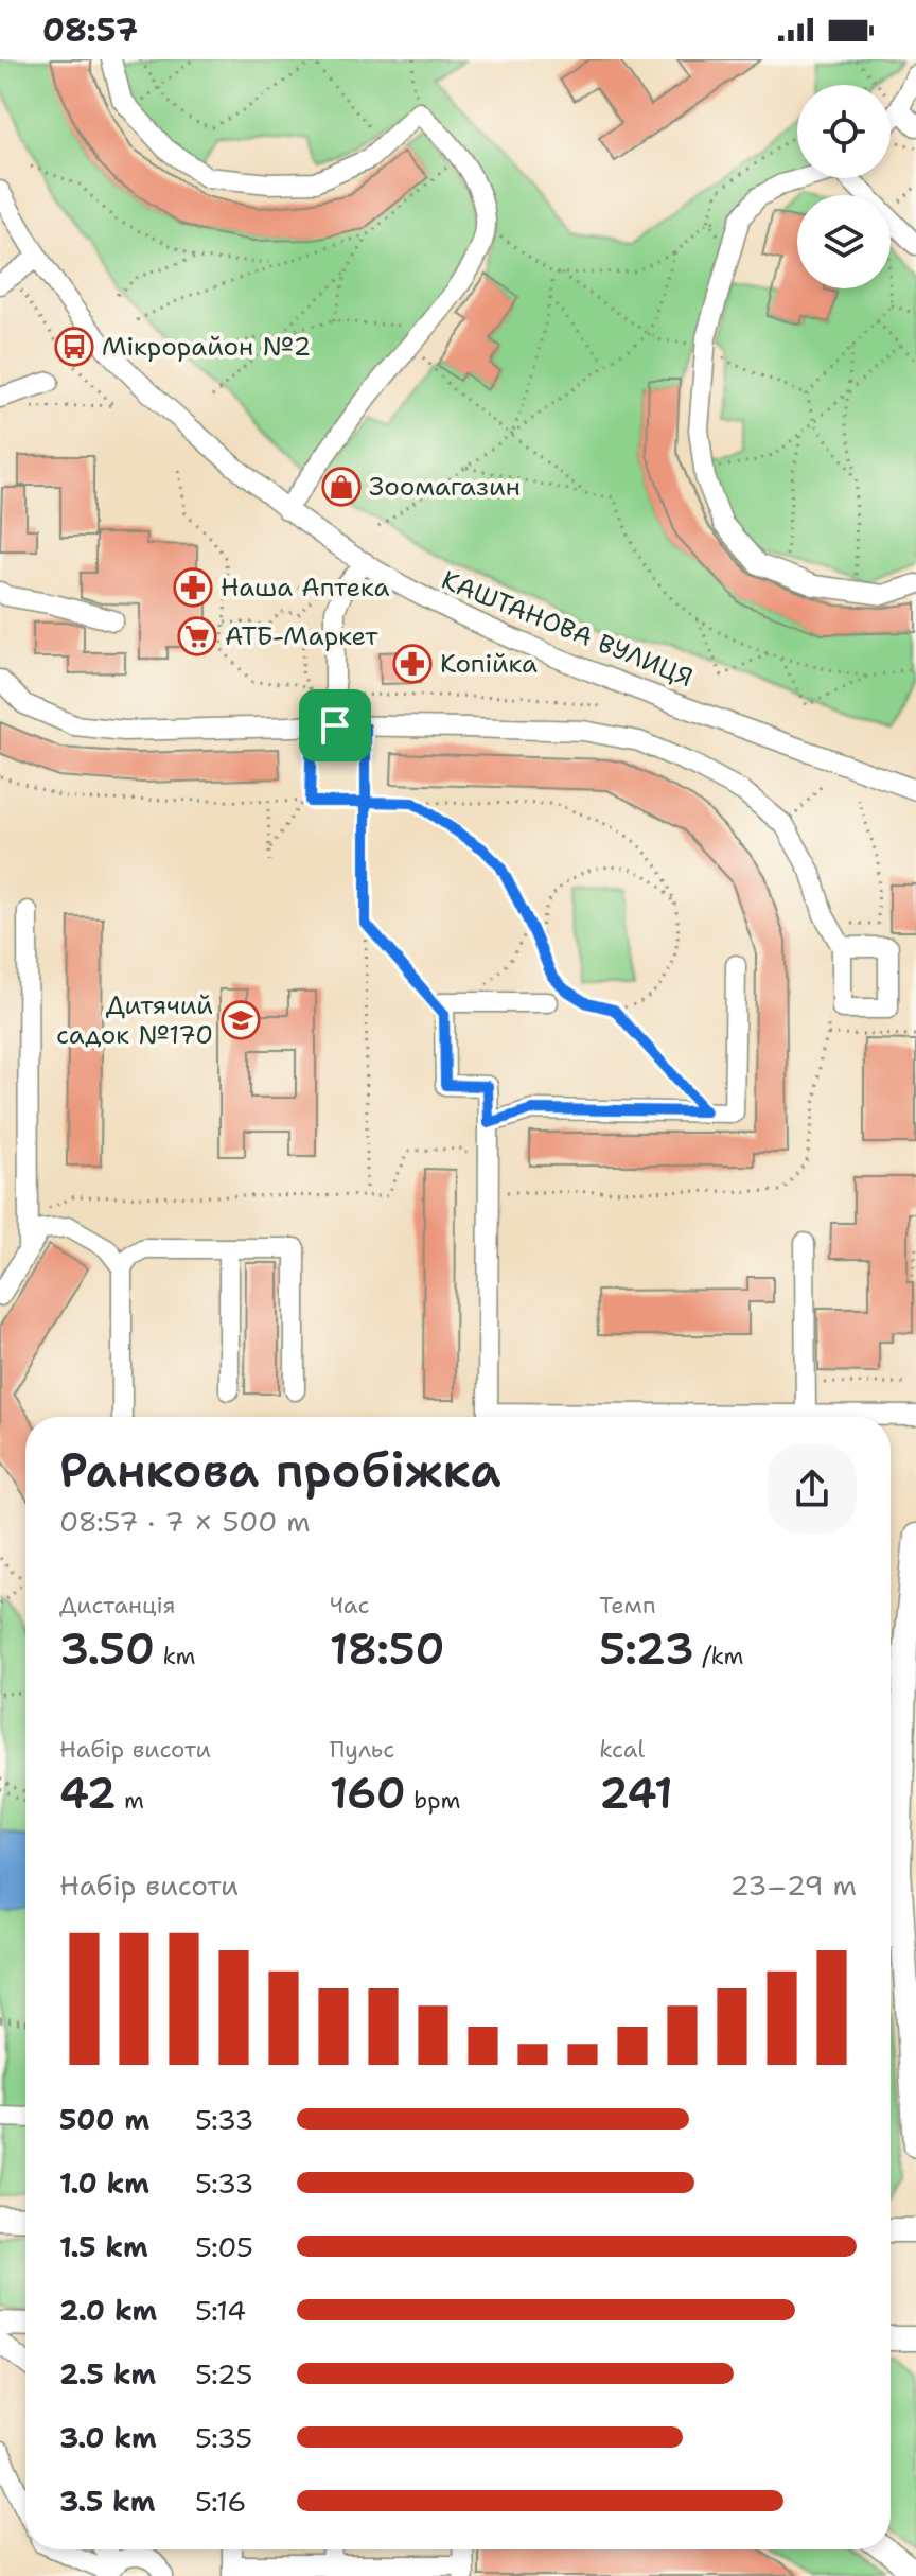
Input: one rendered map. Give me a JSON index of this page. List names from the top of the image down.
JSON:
{
  "streets": {
    "street": ["КАШТАНОВА ВУЛИЦЯ"]
  },
  "places": {
    "bus stop": ["Мікрорайон №2"],
    "shop": ["Зоомагазин"],
    "pharmacy": ["Наша Аптека", "Копійка"],
    "supermarket": ["АТБ-Маркет"],
    "school or university": ["Дитячий садок №170"]
  },
  "page": {
    "status": "08:57",
    "heading": ["Ранкова пробіжка", "08:57 · 7 × 500 m"],
    "stats": [
      ["Дистанція", "3.50 km"],
      ["Час", "18:50"],
      ["Темп", "5:23 /km"],
      ["Набір висоти", "42 m"],
      ["Пульс", "160 bpm"],
      ["kcal", "241"]
    ],
    "chart": ["Набір висоти", "23–29 m"],
    "list": [
      {
        "name": "500 m",
        "note": "5:33"
      },
      {
        "name": "1.0 km",
        "note": "5:33"
      },
      {
        "name": "1.5 km",
        "note": "5:05"
      },
      {
        "name": "2.0 km",
        "note": "5:14"
      },
      {
        "name": "2.5 km",
        "note": "5:25"
      },
      {
        "name": "3.0 km",
        "note": "5:35"
      },
      {
        "name": "3.5 km",
        "note": "5:16"
      }
    ]
  }
}
